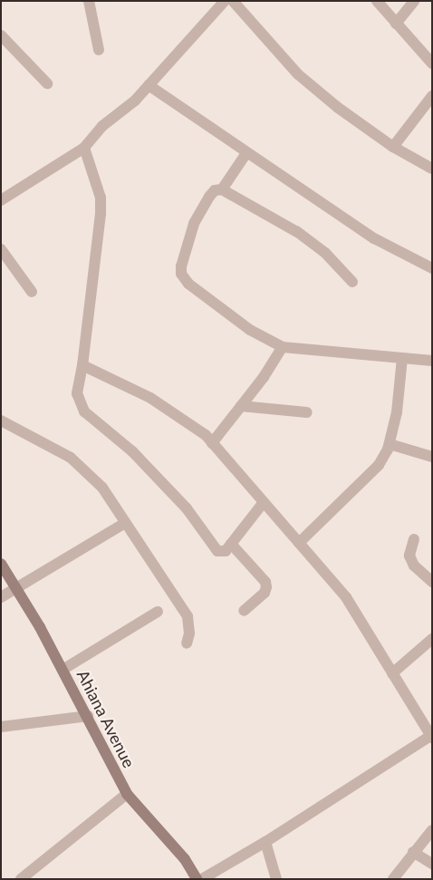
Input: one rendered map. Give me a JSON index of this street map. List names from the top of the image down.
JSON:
{
  "streets": {
    "street": ["Ahiana Avenue"]
  }
}
